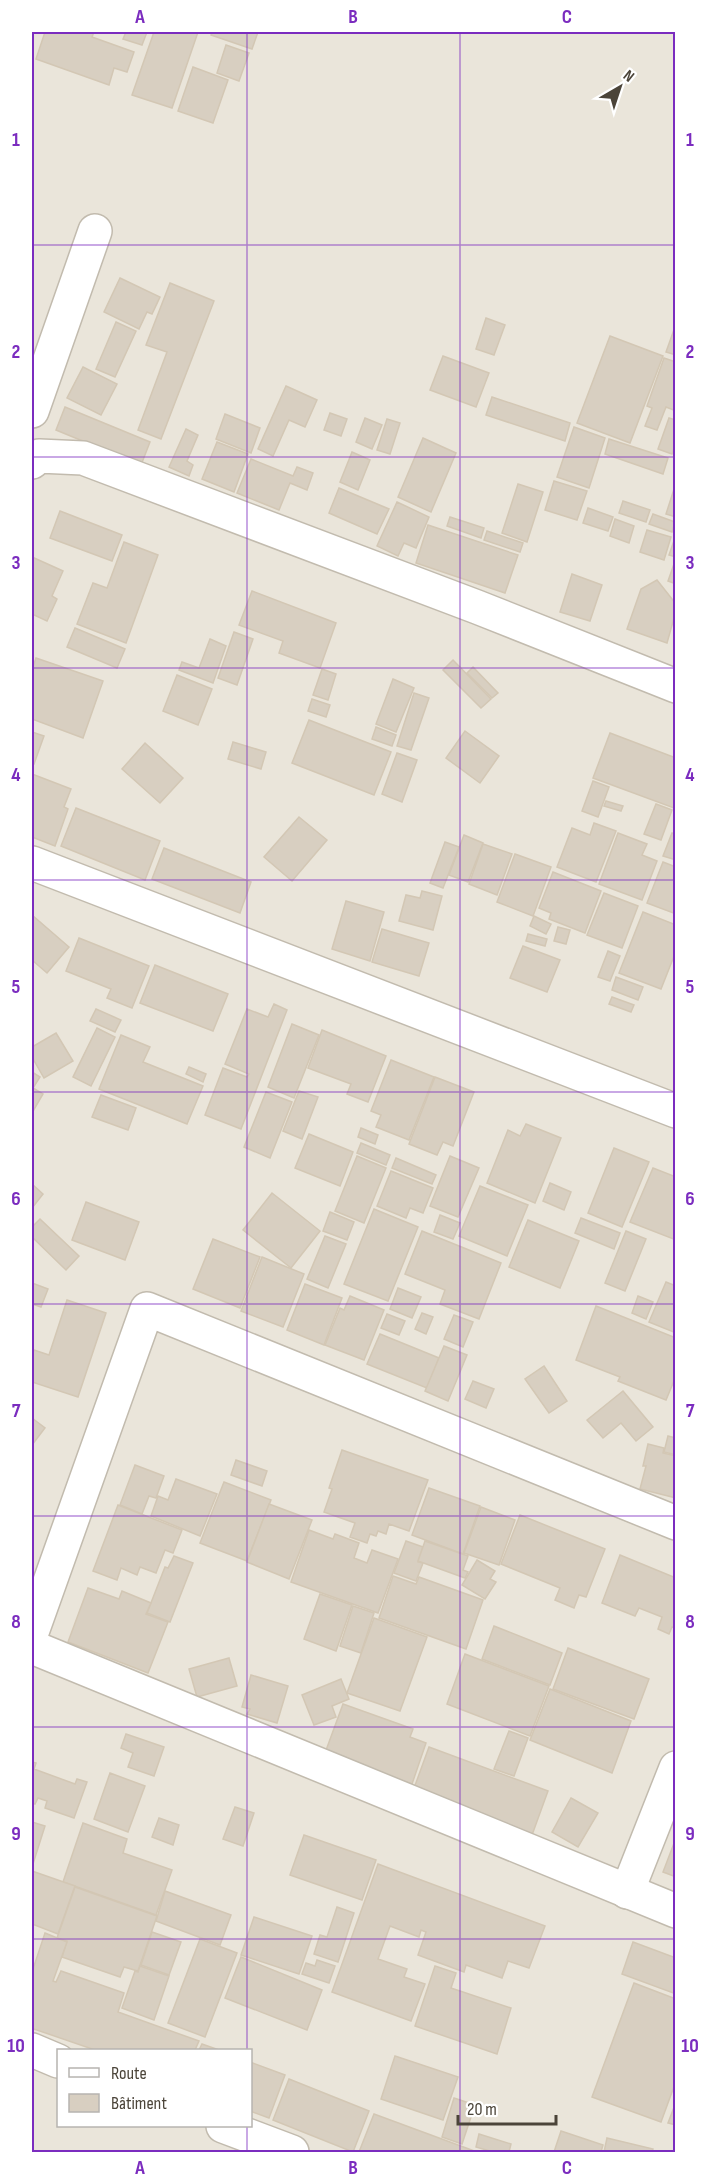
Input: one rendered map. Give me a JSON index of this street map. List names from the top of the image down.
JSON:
{
  "legend": ["Route", "Bâtiment"],
  "scale_bar": "20 m",
  "north": "top right",
  "grid": {
    "columns": ["A", "B", "C"],
    "rows": [
      "1",
      "2",
      "3",
      "4",
      "5",
      "6",
      "7",
      "8",
      "9",
      "10"
    ]
  }
}
